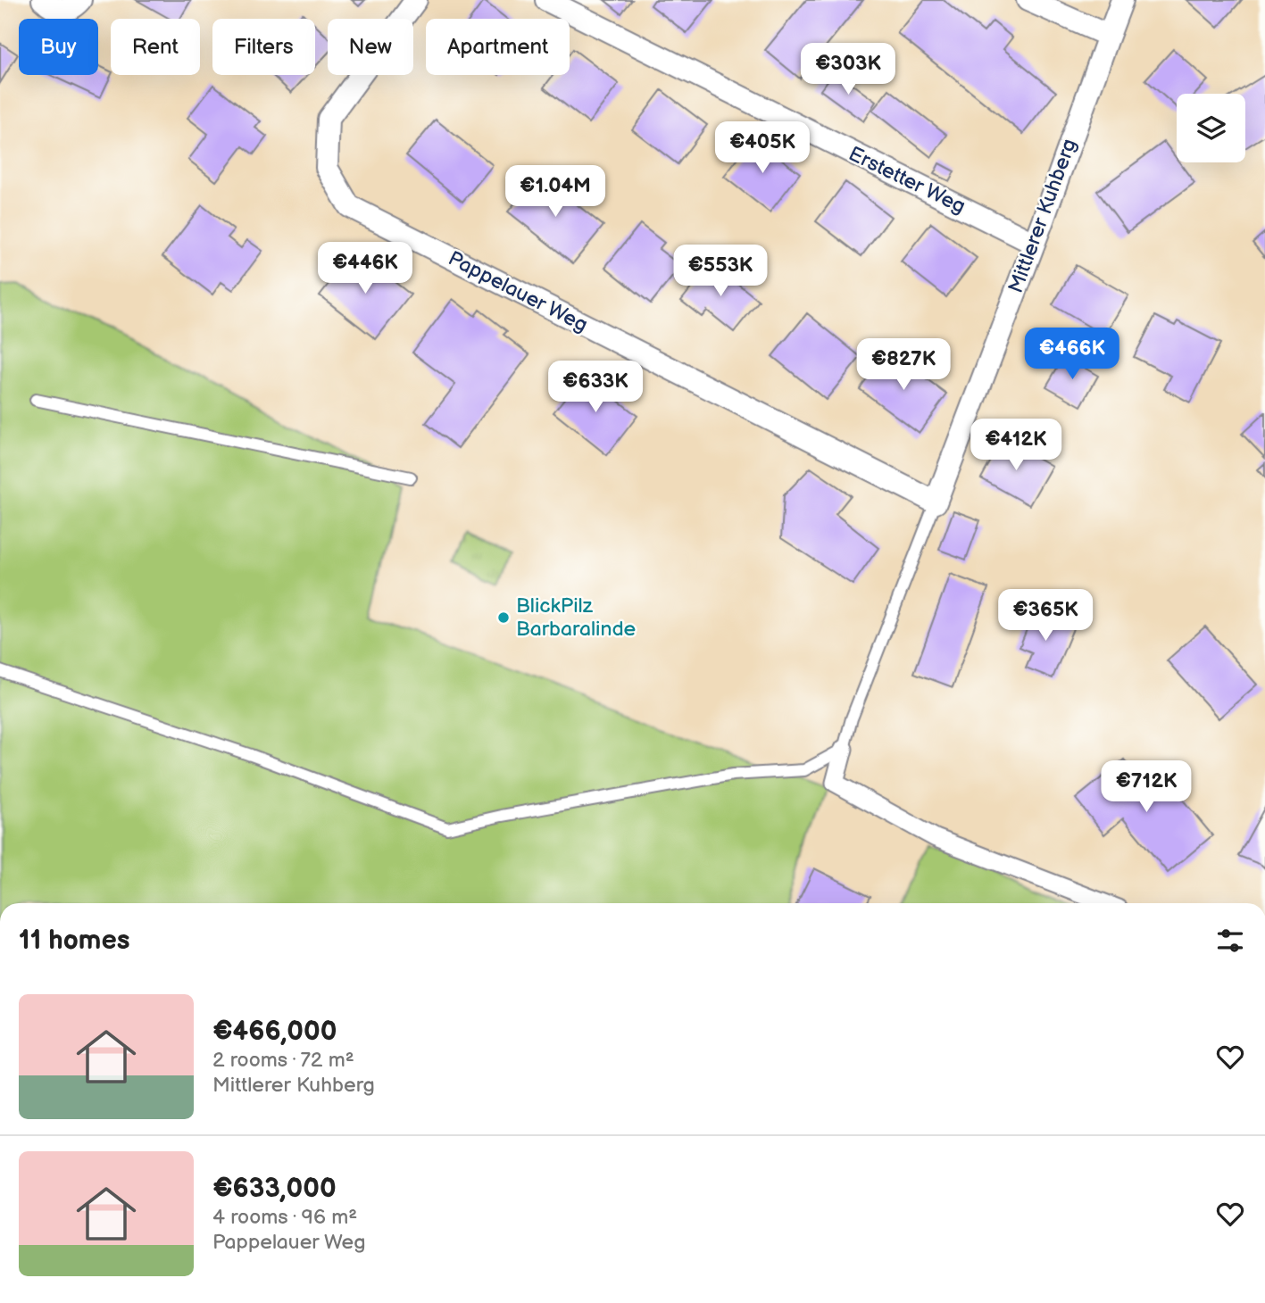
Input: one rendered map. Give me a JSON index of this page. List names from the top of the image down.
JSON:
{
  "streets": {
    "street": ["Erstetter Weg", "Mittlerer Kuhberg", "Pappelauer Weg"]
  },
  "crossings": [
    ["Erstetter Weg", "Mittlerer Kuhberg"],
    ["Mittlerer Kuhberg", "Pappelauer Weg"]
  ],
  "places": ["BlickPilz Barbaralinde"],
  "page": {
    "chip": [
      "Buy",
      "Rent",
      "Filters",
      "New",
      "Apartment"
    ],
    "price": [
      "€303K",
      "€405K",
      "€1.04M",
      "€446K",
      "€553K",
      "€466K",
      "€827K",
      "€633K",
      "€412K",
      "€365K",
      "€712K"
    ],
    "heading": "11 homes",
    "list": [
      {
        "name": "€466,000",
        "note": "2 rooms · 72 m² · Mittlerer Kuhberg"
      },
      {
        "name": "€633,000",
        "note": "4 rooms · 96 m² · Pappelauer Weg"
      }
    ]
  }
}
